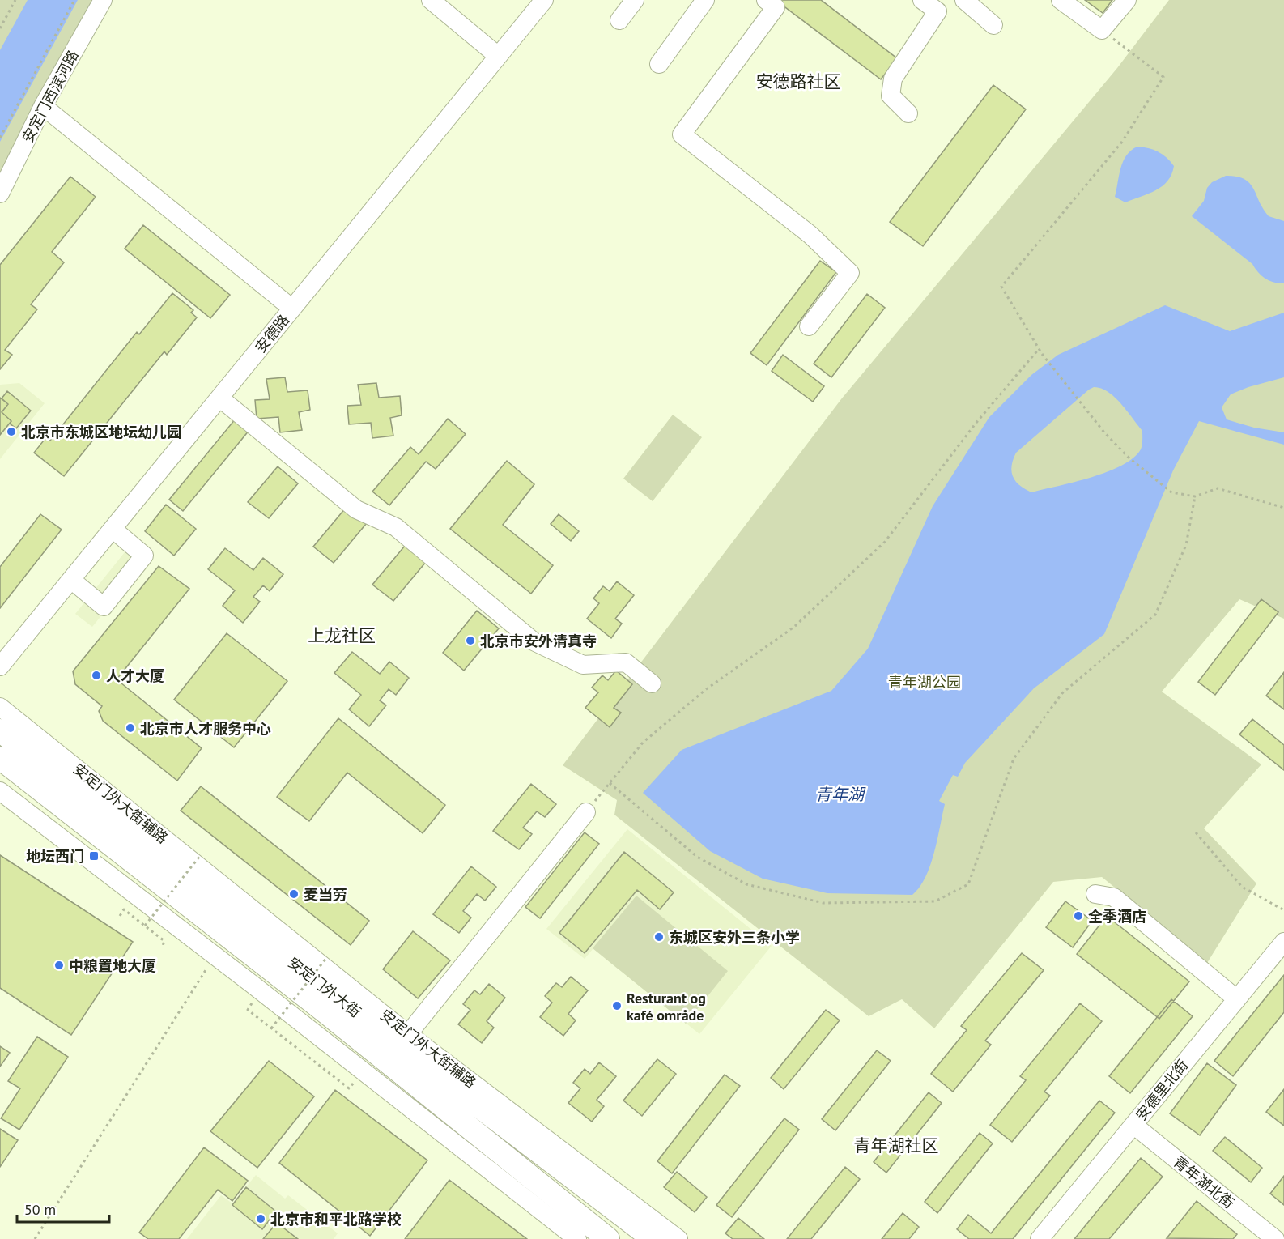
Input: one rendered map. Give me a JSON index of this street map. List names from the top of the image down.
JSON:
{
  "streets": {
    "main road": ["安定门外大街"],
    "street": [
      "安定门西滨河路",
      "安德路",
      "安定门外大街辅路",
      "安德里北街",
      "青年湖北街"
    ]
  },
  "crossings": [
    ["安定门外大街辅路", "安定门外大街"],
    ["安德里北街", "青年湖北街"]
  ],
  "districts": ["安德路社区", "上龙社区", "青年湖社区"],
  "water": ["青年湖"],
  "parks": ["青年湖公园"],
  "places": {
    "other": [
      "北京市东城区地坛幼儿园",
      "北京市安外清真寺",
      "人才大厦",
      "北京市人才服务中心",
      "麦当劳",
      "全季酒店",
      "东城区安外三条小学",
      "中粮置地大厦",
      "Resturant og kafé område",
      "北京市和平北路学校"
    ],
    "transit": ["地坛西门"]
  },
  "scale_bar": "50 m"
}
